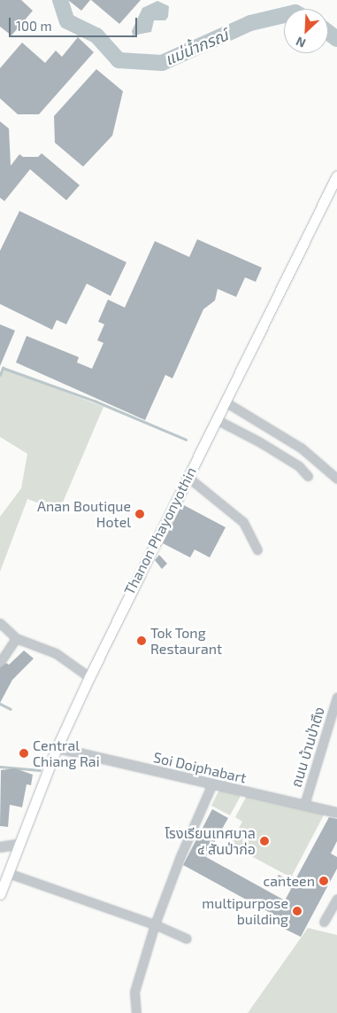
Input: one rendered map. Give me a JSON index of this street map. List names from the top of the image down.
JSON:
{
  "streets": {
    "main road": ["Thanon Phayonyothin"],
    "street": ["ถนน บ้านป่าตึง", "Soi Doiphabart"]
  },
  "crossings": [
    ["Thanon Phayonyothin", "Soi Doiphabart"],
    ["ถนน บ้านป่าตึง", "Soi Doiphabart"]
  ],
  "water": ["แม่น้ำกรณ์"],
  "places": [
    "Anan Boutique Hotel",
    "Tok Tong Restaurant",
    "Central Chiang Rai",
    "โรงเรียนเทศบาล ๔ สันป่าก่อ",
    "canteen",
    "multipurpose building"
  ],
  "scale_bar": "100 m",
  "north": "bottom left"
}
